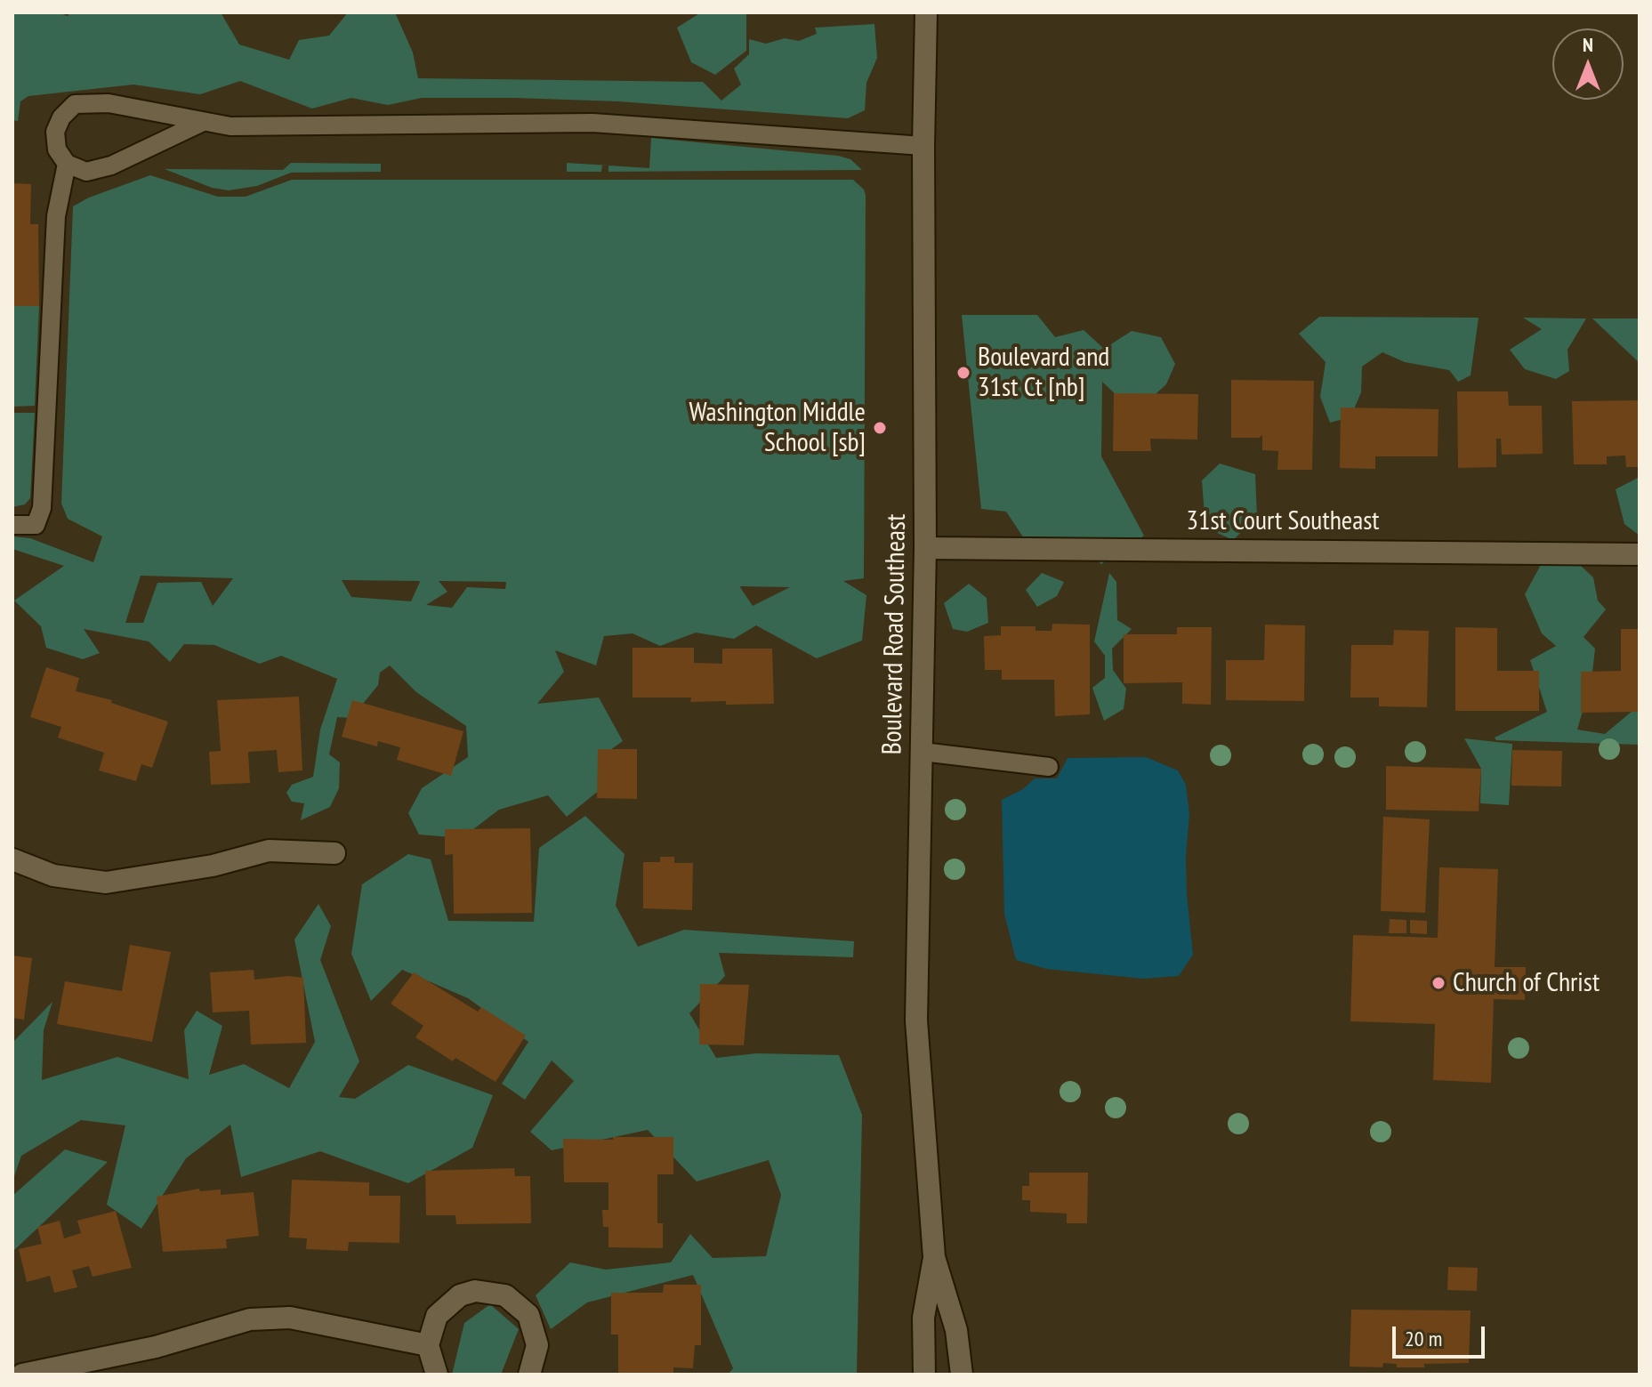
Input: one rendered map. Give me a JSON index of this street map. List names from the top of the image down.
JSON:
{
  "streets": {
    "street": ["31st Court Southeast", "Boulevard Road Southeast"]
  },
  "crossings": [
    ["31st Court Southeast", "Boulevard Road Southeast"]
  ],
  "places": ["Boulevard and 31st Ct [nb]", "Washington Middle School [sb]", "Church of Christ"],
  "scale_bar": "20 m",
  "north": "top"
}
